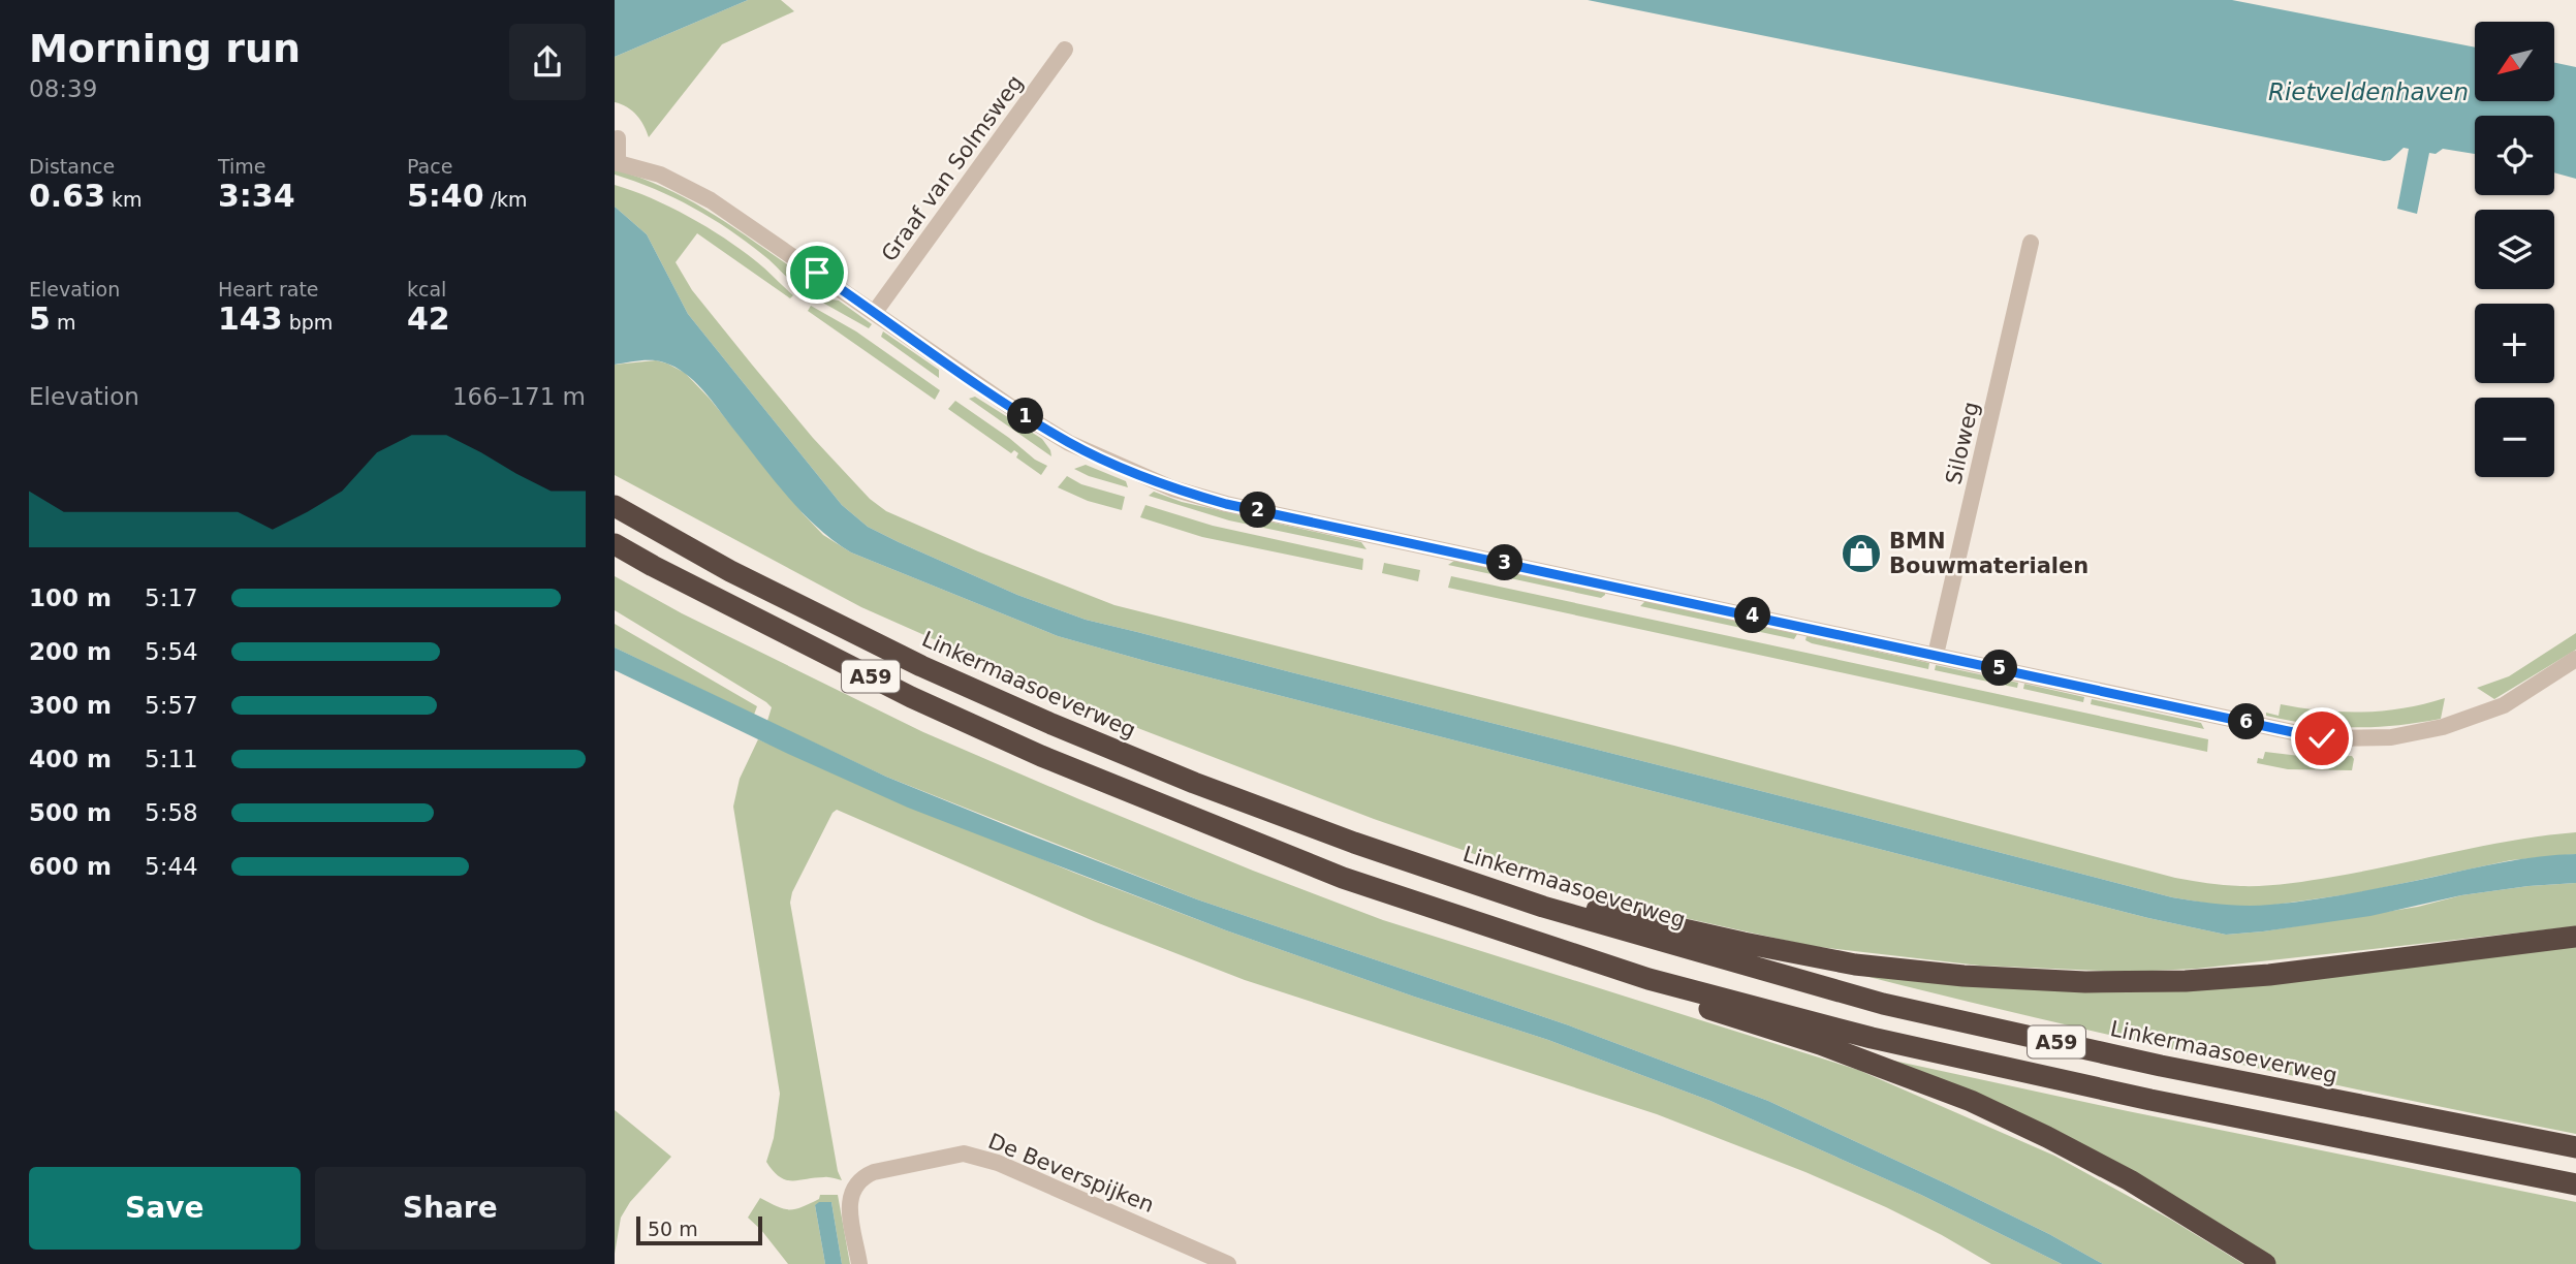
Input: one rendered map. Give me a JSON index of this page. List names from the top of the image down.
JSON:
{
  "streets": {
    "highway": ["A59", "Linkermaasoeverweg"],
    "street": ["Graaf van Solmsweg", "Siloweg", "De Beverspijken"]
  },
  "crossings": [
    ["A59", "Linkermaasoeverweg"]
  ],
  "water": ["Rietveldenhaven"],
  "places": {
    "shop": ["BMN Bouwmaterialen"]
  },
  "scale_bar": "50 m",
  "north": "bottom left",
  "page": {
    "heading": ["Morning run", "08:39"],
    "map_buttons": ["+", "−"],
    "stats": [
      ["Distance", "0.63 km"],
      ["Time", "3:34"],
      ["Pace", "5:40 /km"],
      ["Elevation", "5 m"],
      ["Heart rate", "143 bpm"],
      ["kcal", "42"]
    ],
    "chart": ["Elevation", "166–171 m"],
    "pins": [
      "1",
      "2",
      "3",
      "4",
      "5",
      "6"
    ],
    "list": [
      {
        "name": "100 m",
        "note": "5:17"
      },
      {
        "name": "200 m",
        "note": "5:54"
      },
      {
        "name": "300 m",
        "note": "5:57"
      },
      {
        "name": "400 m",
        "note": "5:11"
      },
      {
        "name": "500 m",
        "note": "5:58"
      },
      {
        "name": "600 m",
        "note": "5:44"
      }
    ],
    "buttons": ["Save", "Share"],
    "scale": "50 m"
  }
}
